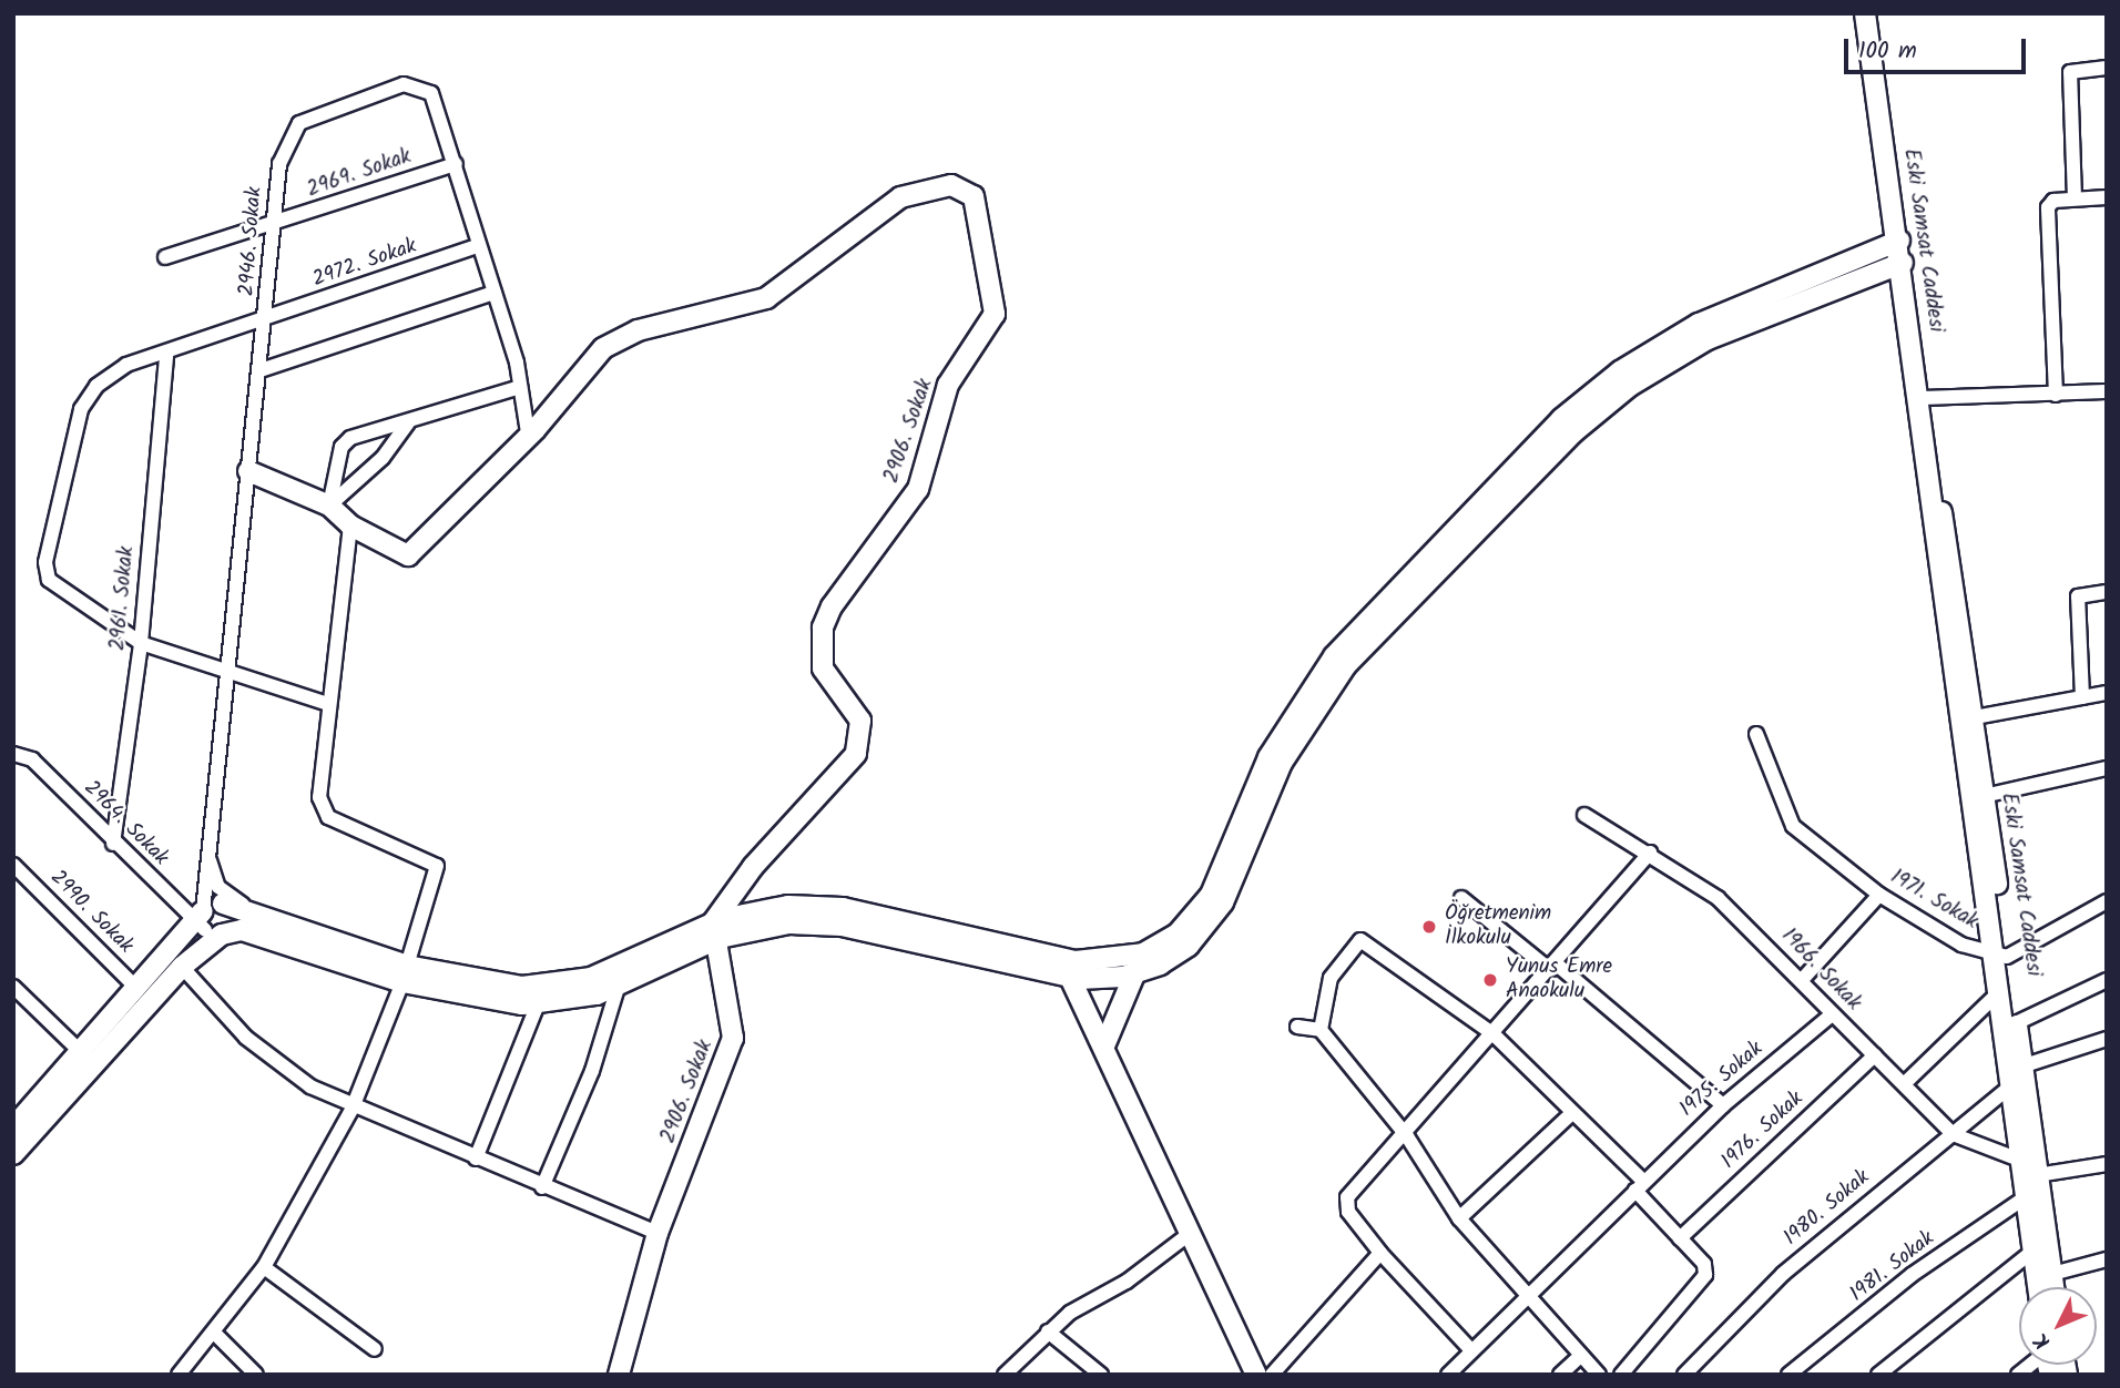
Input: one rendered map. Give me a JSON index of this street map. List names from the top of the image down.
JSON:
{
  "streets": {
    "street": [
      "2969. Sokak",
      "Eski Samsat Caddesi",
      "2946. Sokak",
      "2972. Sokak",
      "2906. Sokak",
      "2961. Sokak",
      "2964. Sokak",
      "1971. Sokak",
      "2990. Sokak",
      "1966. Sokak",
      "1975. Sokak",
      "1976. Sokak",
      "1980. Sokak",
      "1981. Sokak"
    ]
  },
  "crossings": [
    ["2969. Sokak", "2946. Sokak"],
    ["Eski Samsat Caddesi", "1971. Sokak"],
    ["Eski Samsat Caddesi", "1966. Sokak"],
    ["Eski Samsat Caddesi", "1980. Sokak"],
    ["Eski Samsat Caddesi", "1981. Sokak"],
    ["2946. Sokak", "2972. Sokak"],
    ["2946. Sokak", "2906. Sokak"],
    ["2946. Sokak", "2964. Sokak"],
    ["2972. Sokak", "2961. Sokak"],
    ["2961. Sokak", "2964. Sokak"],
    ["1966. Sokak", "1975. Sokak"],
    ["1966. Sokak", "1976. Sokak"],
    ["1966. Sokak", "1980. Sokak"]
  ],
  "places": ["Öğretmenim İlkokulu", "Yunus Emre Anaokulu"],
  "scale_bar": "100 m",
  "north": "bottom left"
}
